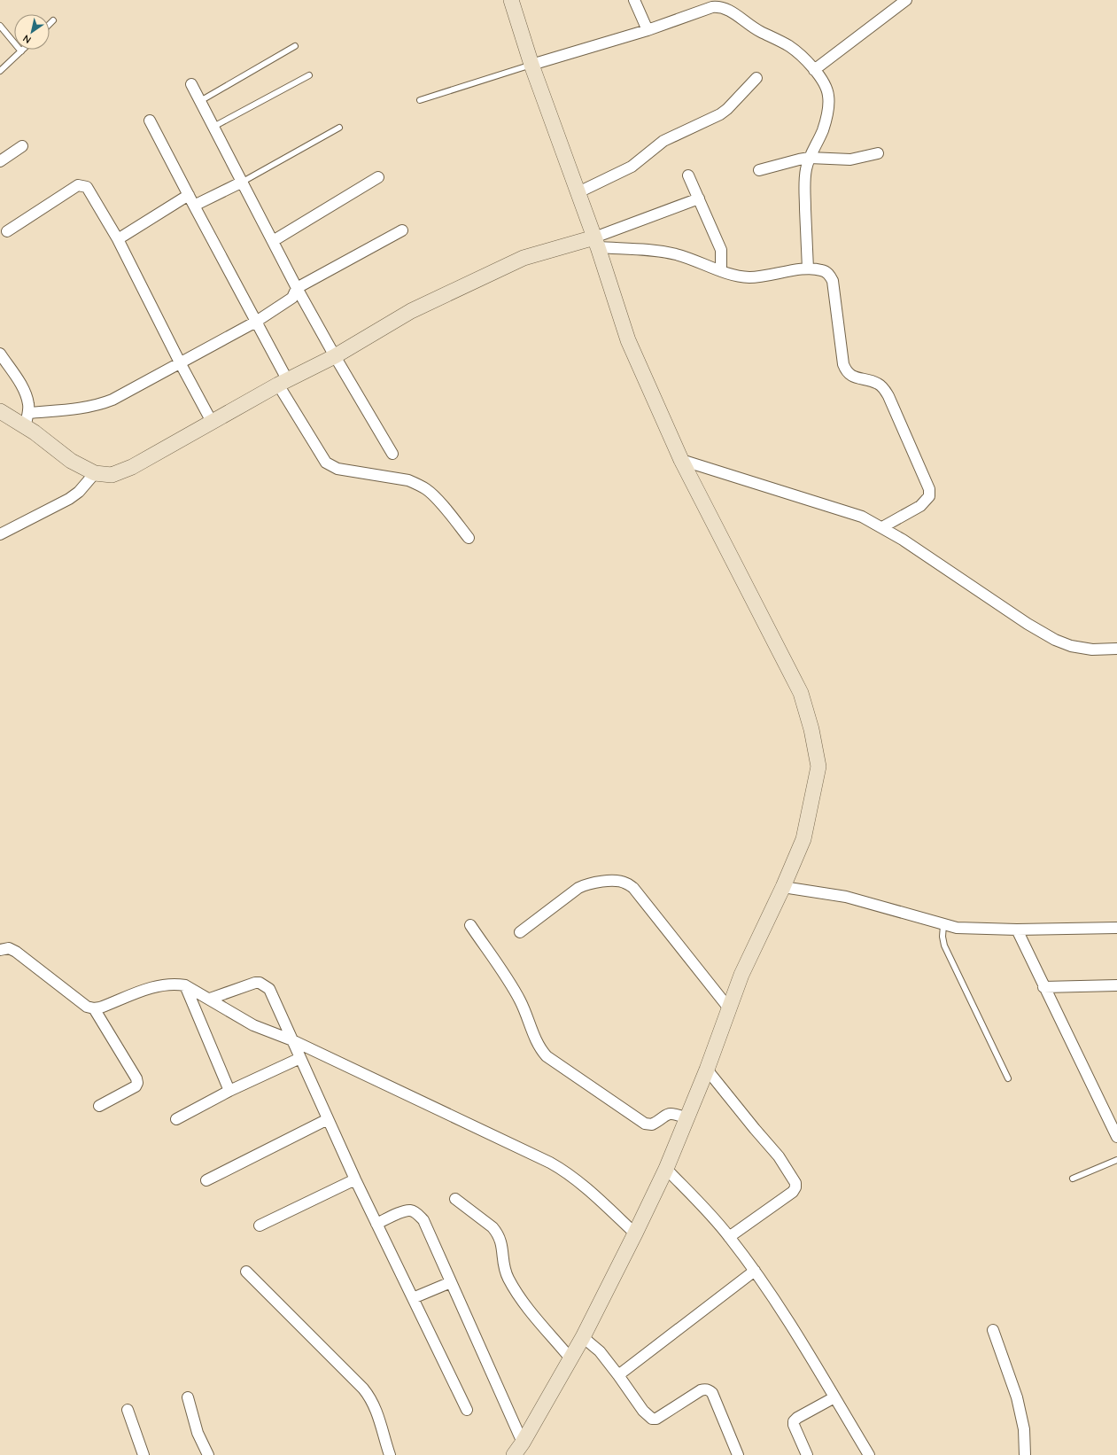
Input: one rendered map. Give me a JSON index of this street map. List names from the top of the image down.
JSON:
{
  "north": "bottom left"
}
